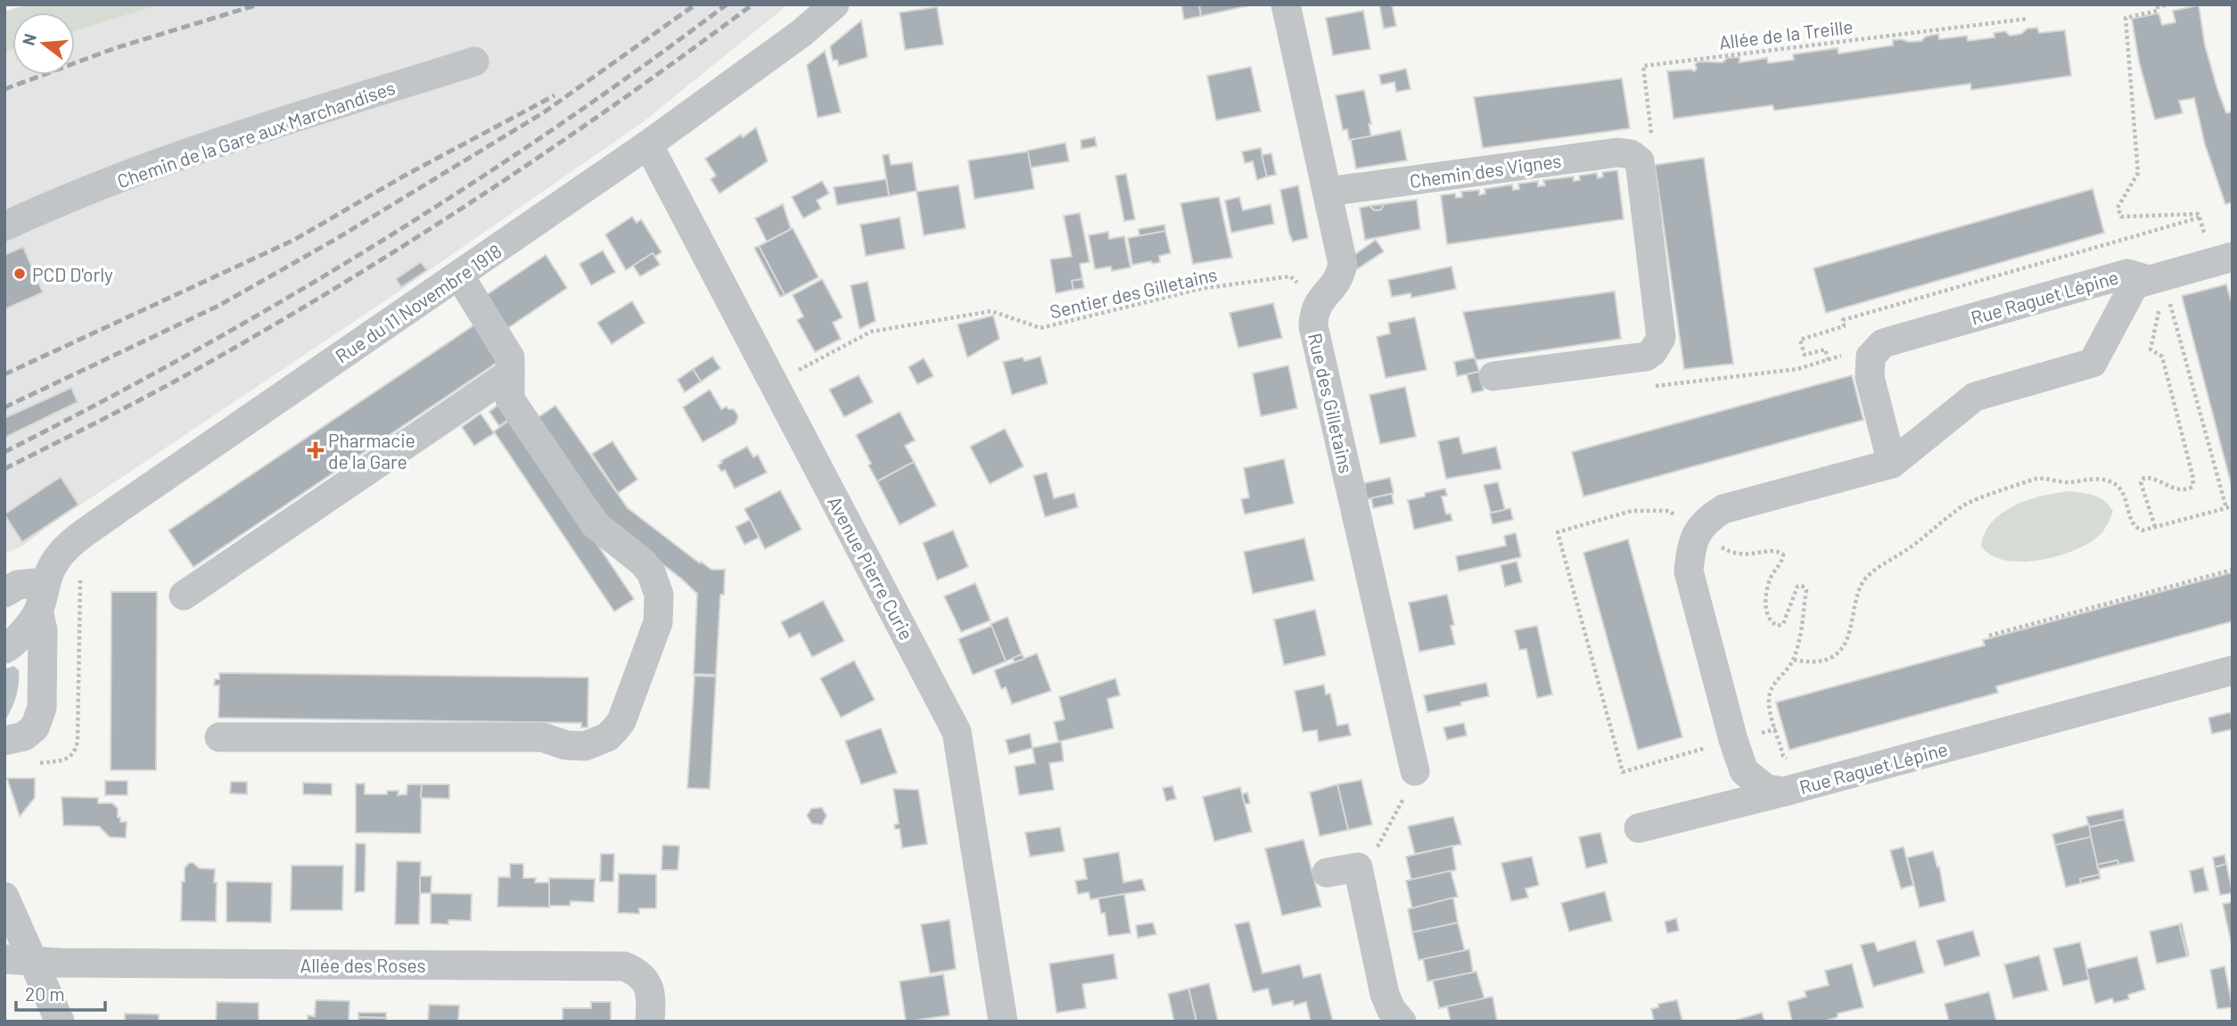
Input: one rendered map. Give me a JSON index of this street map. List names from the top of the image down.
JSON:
{
  "streets": {
    "street": [
      "Chemin de la Gare aux Marchandises",
      "Chemin des Vignes",
      "Rue Raguet Lépine",
      "Rue du 11 Novembre 1918",
      "Rue des Gilletains",
      "Avenue Pierre Curie",
      "Allée des Roses"
    ],
    "path": ["Allée de la Treille", "Sentier des Gilletains"]
  },
  "crossings": [
    ["Allée de la Treille", "Chemin des Vignes"],
    ["Sentier des Gilletains", "Rue des Gilletains"],
    ["Sentier des Gilletains", "Avenue Pierre Curie"],
    ["Rue du 11 Novembre 1918", "Avenue Pierre Curie"]
  ],
  "places": {
    "other": ["PCD D'orly"],
    "health": ["Pharmacie de la Gare"]
  },
  "scale_bar": "20 m",
  "north": "left"
}
